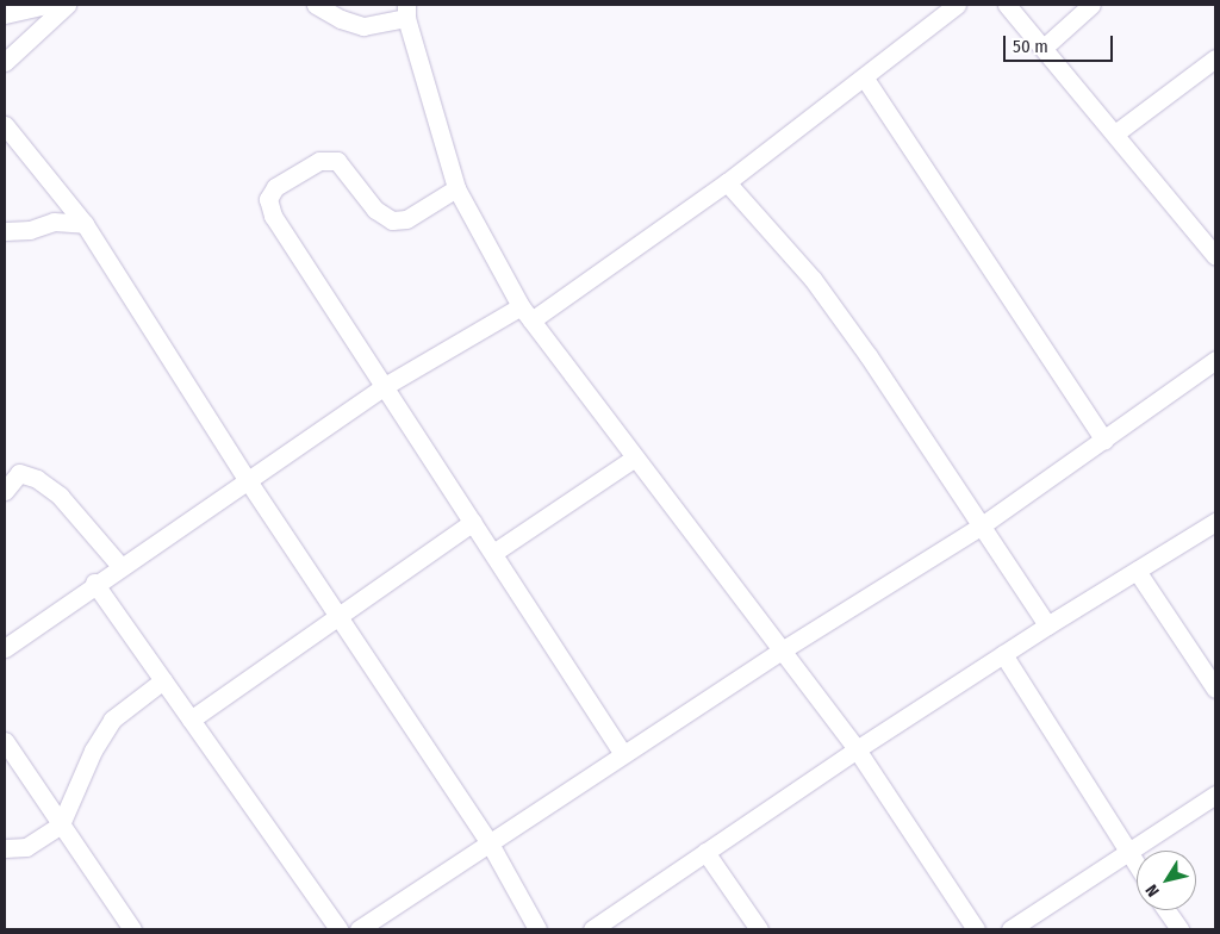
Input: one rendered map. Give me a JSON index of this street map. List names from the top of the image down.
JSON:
{
  "scale_bar": "50 m",
  "north": "bottom left"
}
